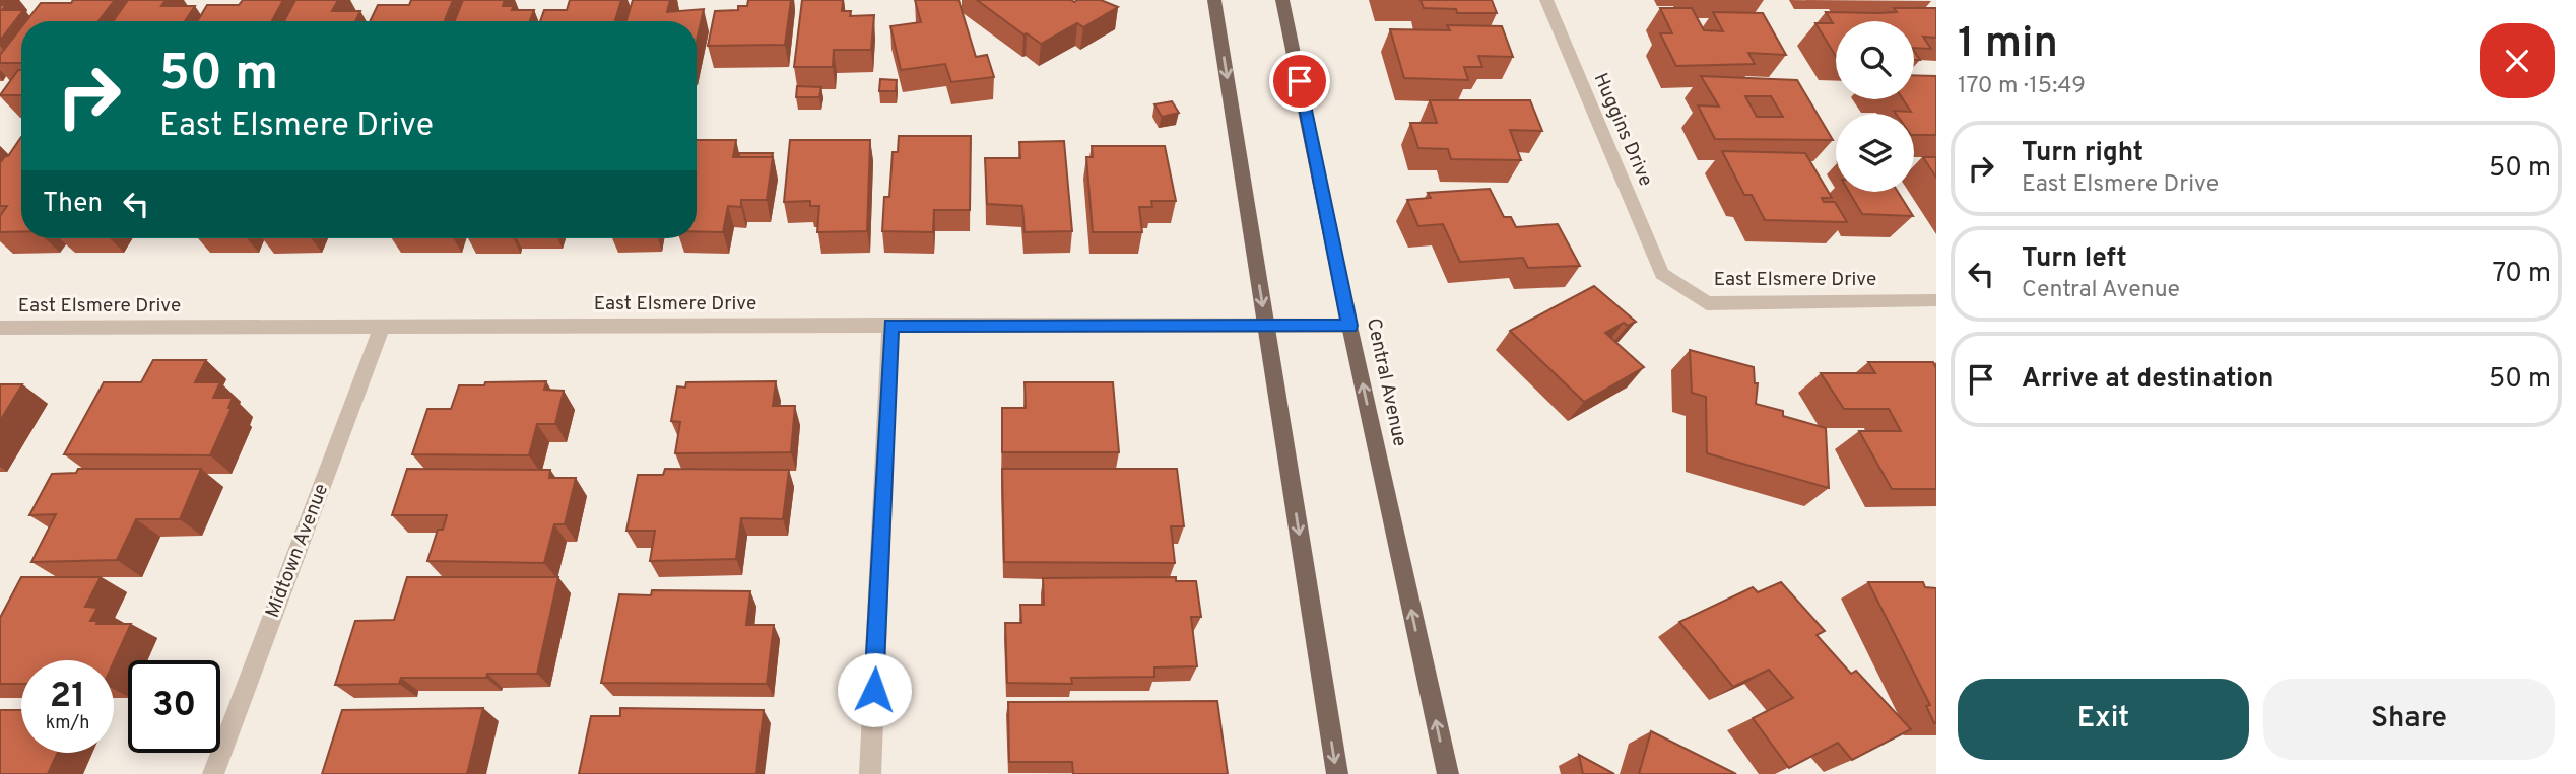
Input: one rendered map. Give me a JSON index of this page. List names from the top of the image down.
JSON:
{
  "streets": {
    "main road": ["Central Avenue"],
    "street": ["Huggins Drive", "East Elsmere Drive", "Midtown Avenue"]
  },
  "crossings": [
    ["Huggins Drive", "East Elsmere Drive"],
    ["East Elsmere Drive", "Central Avenue"],
    ["East Elsmere Drive", "Midtown Avenue"]
  ],
  "page": {
    "heading": ["1 min", "170 m · 15:49"],
    "turn": ["50 m", "East Elsmere Drive"],
    "list": [
      {
        "name": "Turn right",
        "note": "East Elsmere Drive",
        "value": "50 m"
      },
      {
        "name": "Turn left",
        "note": "Central Avenue",
        "value": "70 m"
      },
      {
        "name": "Arrive at destination",
        "value": "50 m"
      }
    ],
    "then": "Then",
    "speed": "21 km/h",
    "limit": "30",
    "buttons": ["Exit", "Share"]
  }
}
